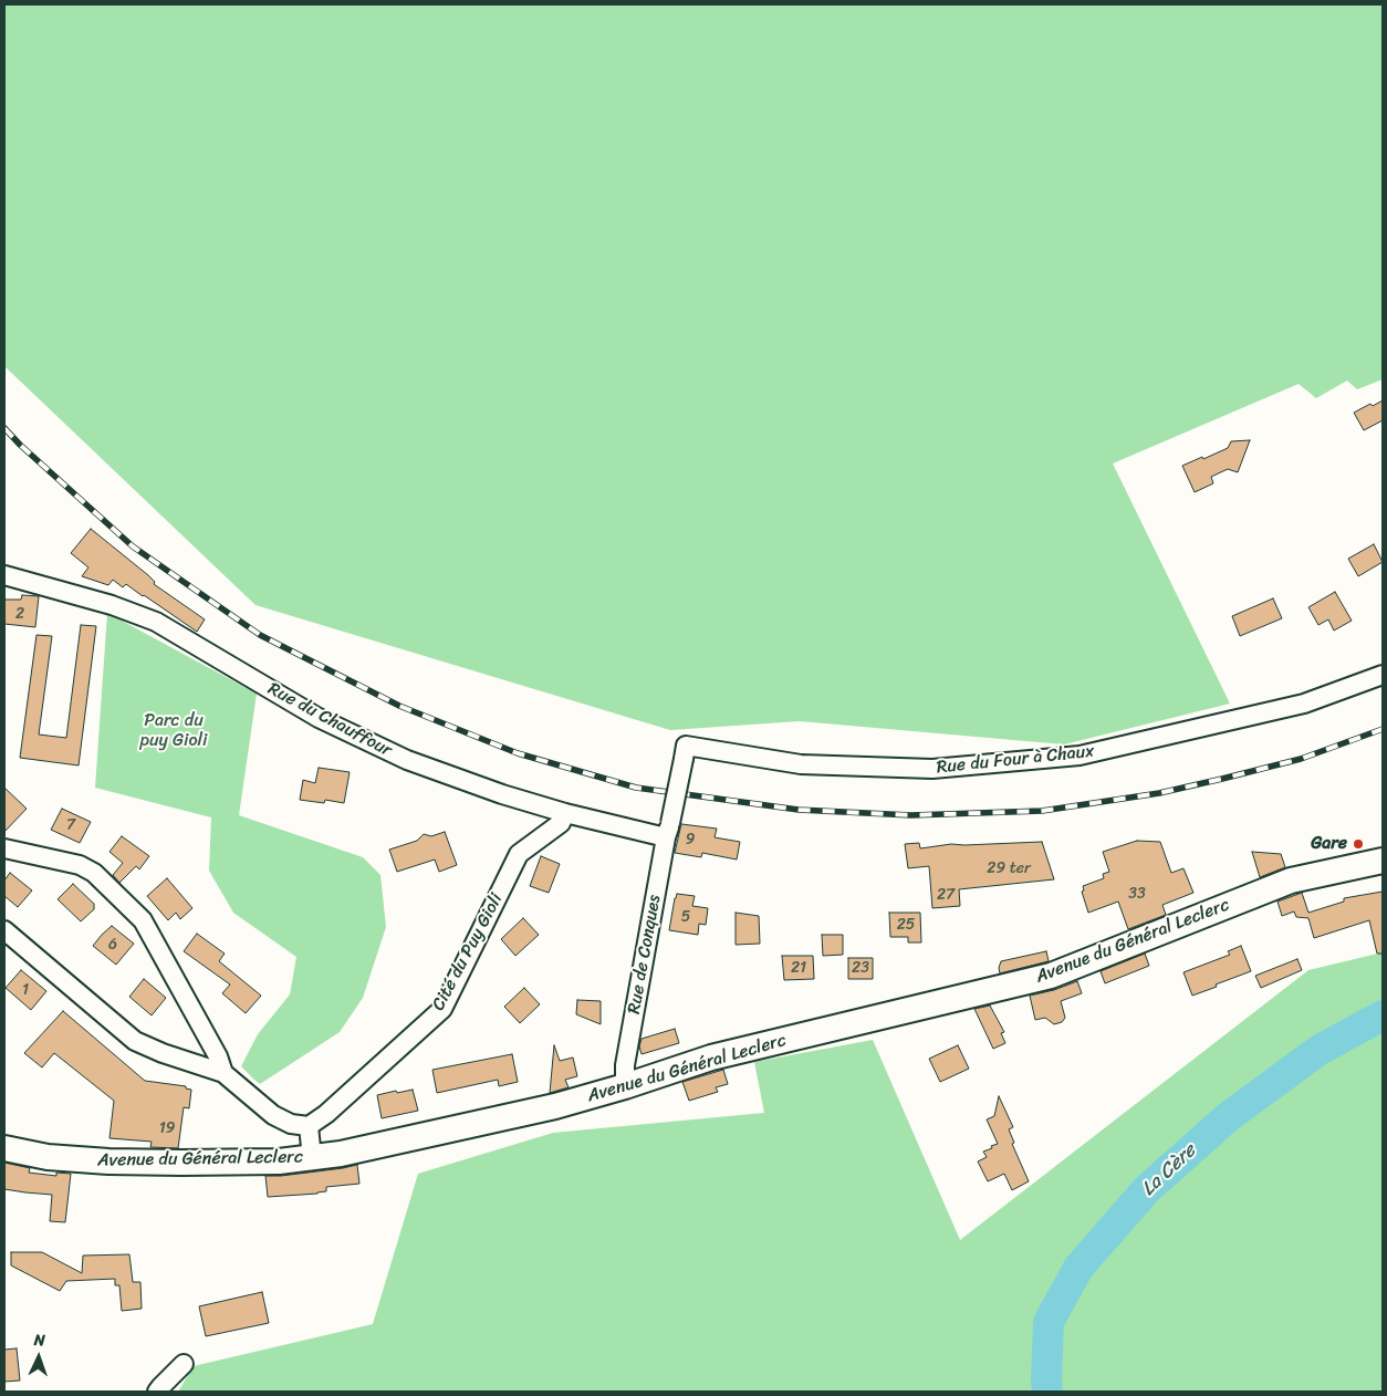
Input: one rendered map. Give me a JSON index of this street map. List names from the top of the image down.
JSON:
{
  "streets": {
    "street": [
      "Rue du Chauffour",
      "Rue du Four à Chaux",
      "Avenue du Général Leclerc",
      "Cité du Puy Gioli",
      "Rue de Conques"
    ]
  },
  "crossings": [
    ["Rue du Chauffour", "Cité du Puy Gioli"],
    ["Rue du Chauffour", "Rue de Conques"],
    ["Rue du Four à Chaux", "Rue de Conques"],
    ["Avenue du Général Leclerc", "Rue de Conques"]
  ],
  "water": ["La Cère"],
  "parks": ["Parc du puy Gioli"],
  "places": ["Gare"],
  "house_numbers": [
    "2",
    "7",
    "9",
    "29 ter",
    "33",
    "27",
    "5",
    "25",
    "6",
    "21",
    "23",
    "1",
    "19"
  ],
  "north": "top"
}
